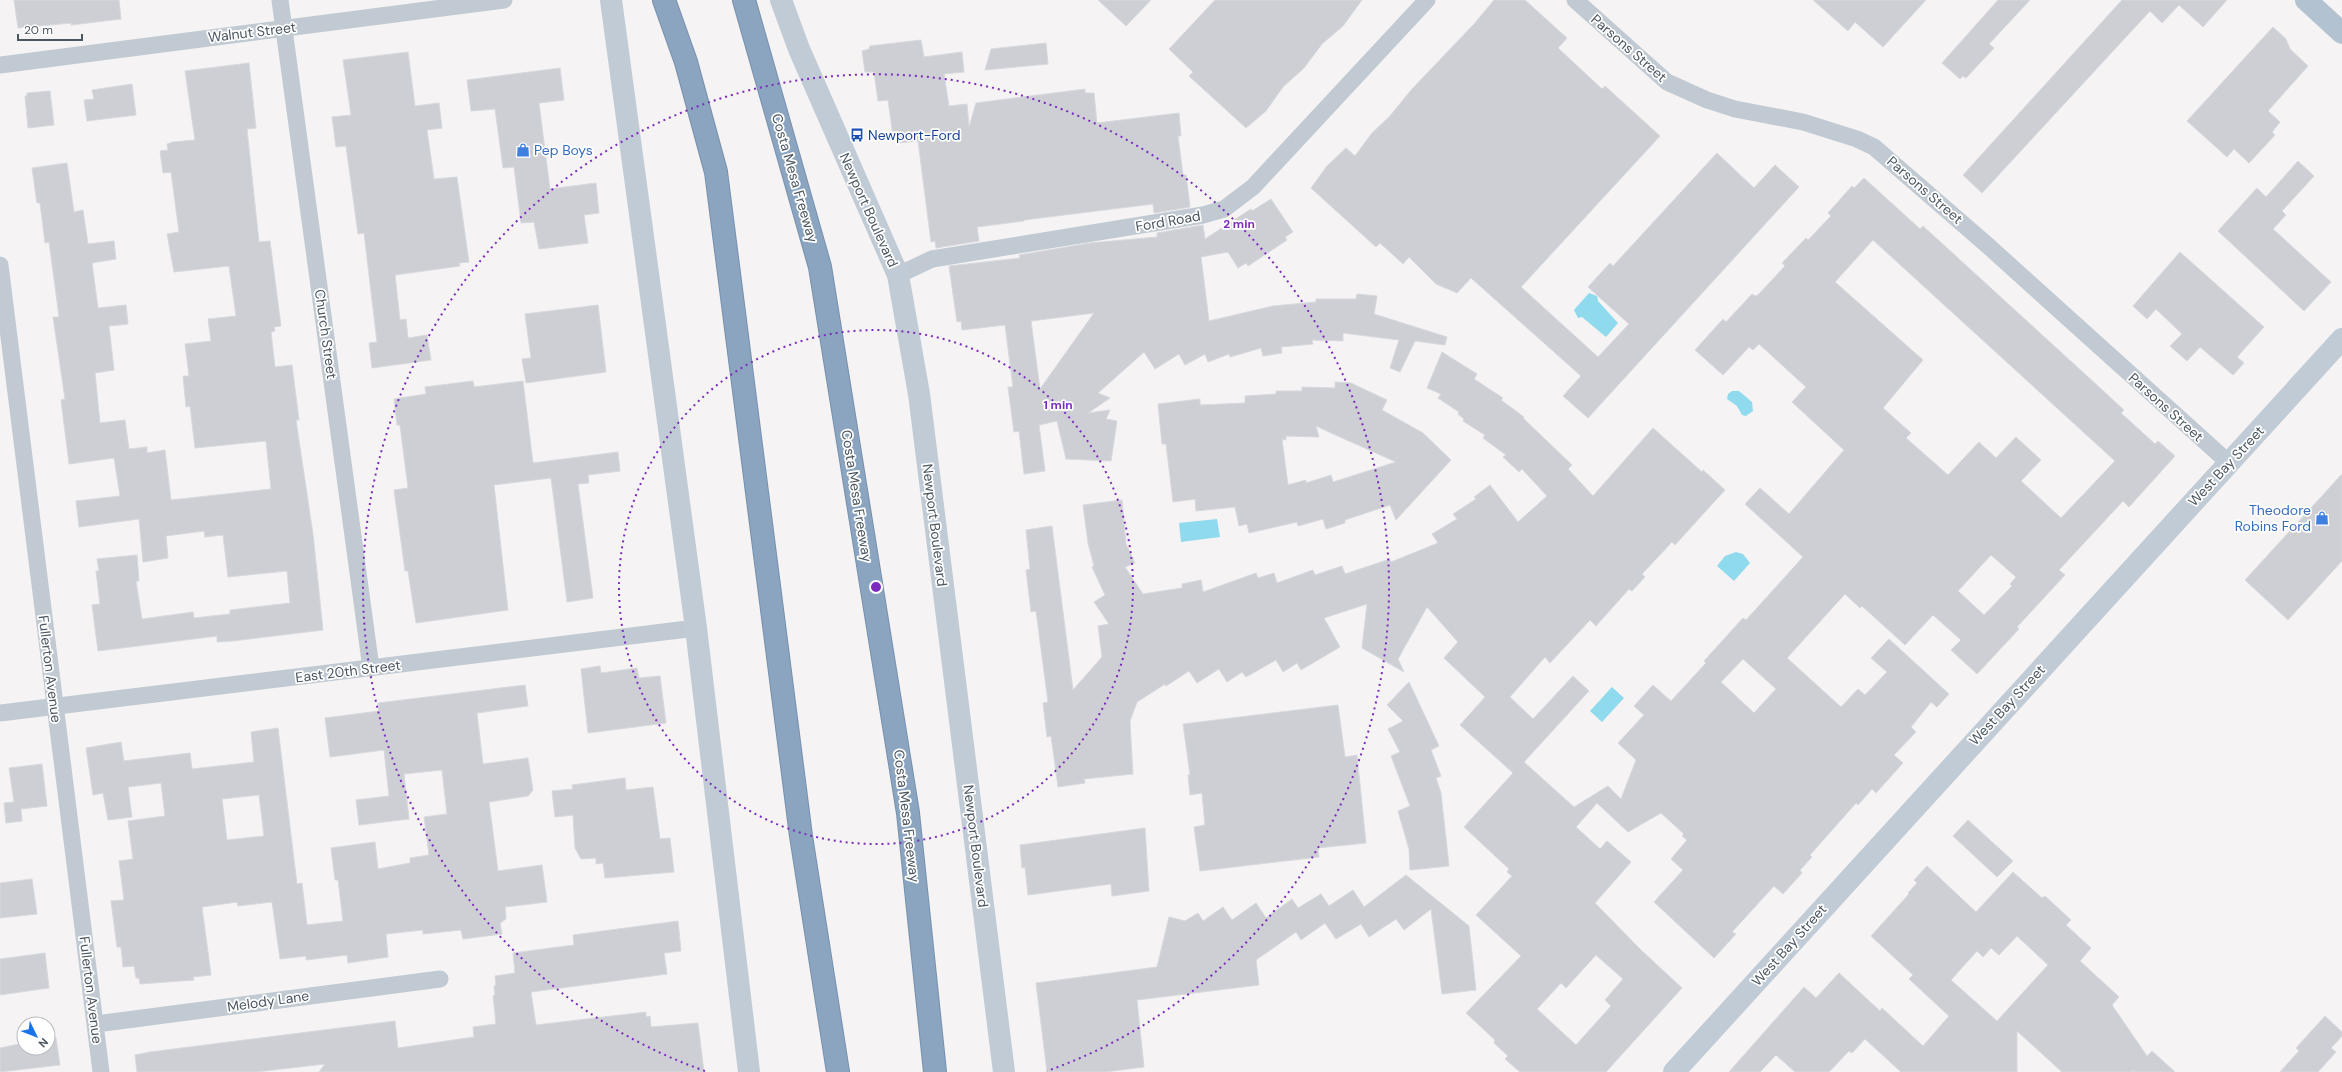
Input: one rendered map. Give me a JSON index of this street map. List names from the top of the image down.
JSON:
{
  "streets": {
    "highway": ["Costa Mesa Freeway"],
    "main road": ["Newport Boulevard", "West Bay Street"],
    "street": [
      "Walnut Street",
      "Parsons Street",
      "Ford Road",
      "Church Street",
      "Fullerton Avenue",
      "East 20th Street",
      "Melody Lane"
    ]
  },
  "crossings": [
    ["Walnut Street", "Church Street"],
    ["Parsons Street", "West Bay Street"],
    ["Newport Boulevard", "Ford Road"],
    ["Church Street", "East 20th Street"],
    ["Fullerton Avenue", "East 20th Street"],
    ["Fullerton Avenue", "Melody Lane"]
  ],
  "places": {
    "bus stop": ["Newport-Ford"],
    "shop": ["Pep Boys", "Theodore Robins Ford"]
  },
  "scale_bar": "20 m",
  "north": "bottom right",
  "rings": ["2 min", "1 min"]
}
